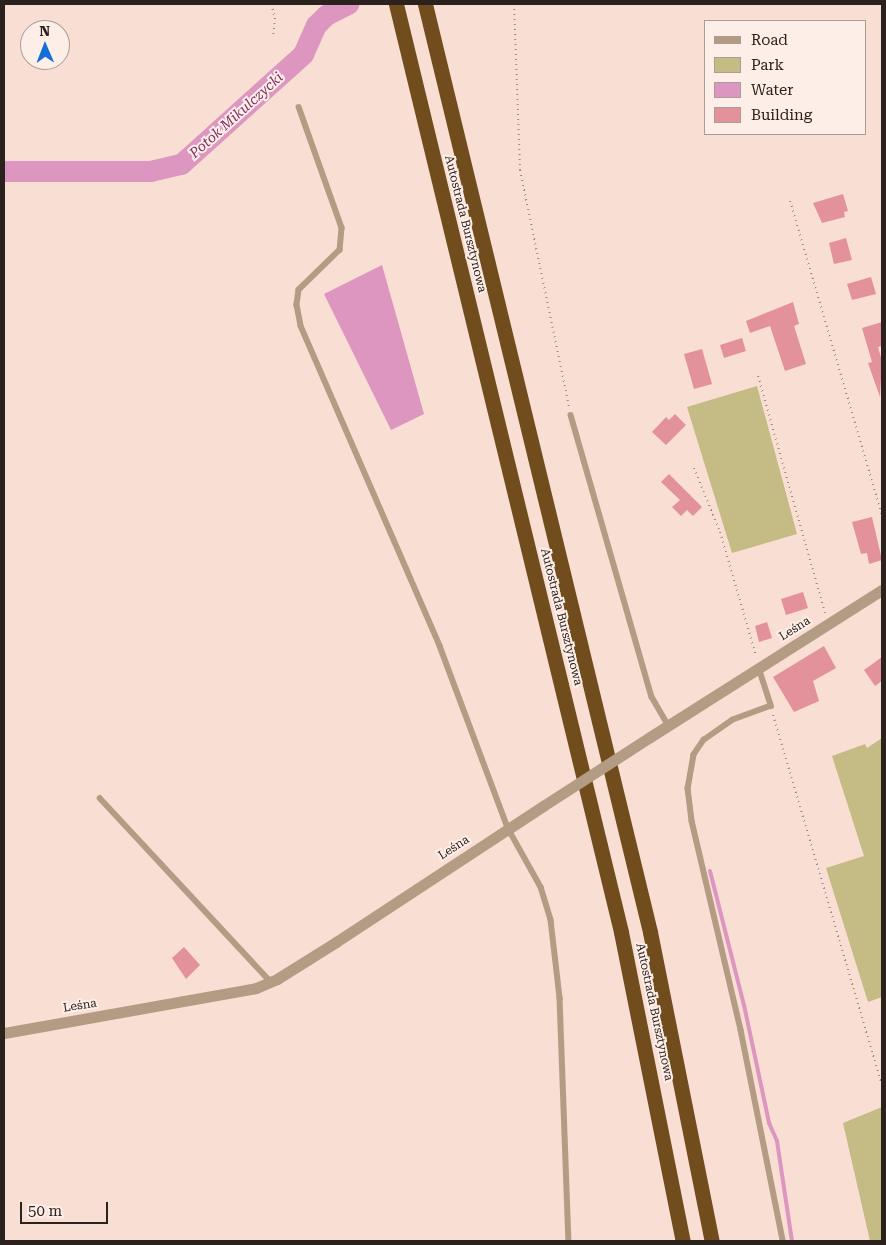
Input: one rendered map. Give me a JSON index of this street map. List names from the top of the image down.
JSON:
{
  "streets": {
    "highway": ["Autostrada Bursztynowa"],
    "street": ["Leśna"]
  },
  "water": ["Potok Mikulczycki"],
  "legend": [
    "Road",
    "Park",
    "Water",
    "Building"
  ],
  "scale_bar": "50 m",
  "north": "top"
}
